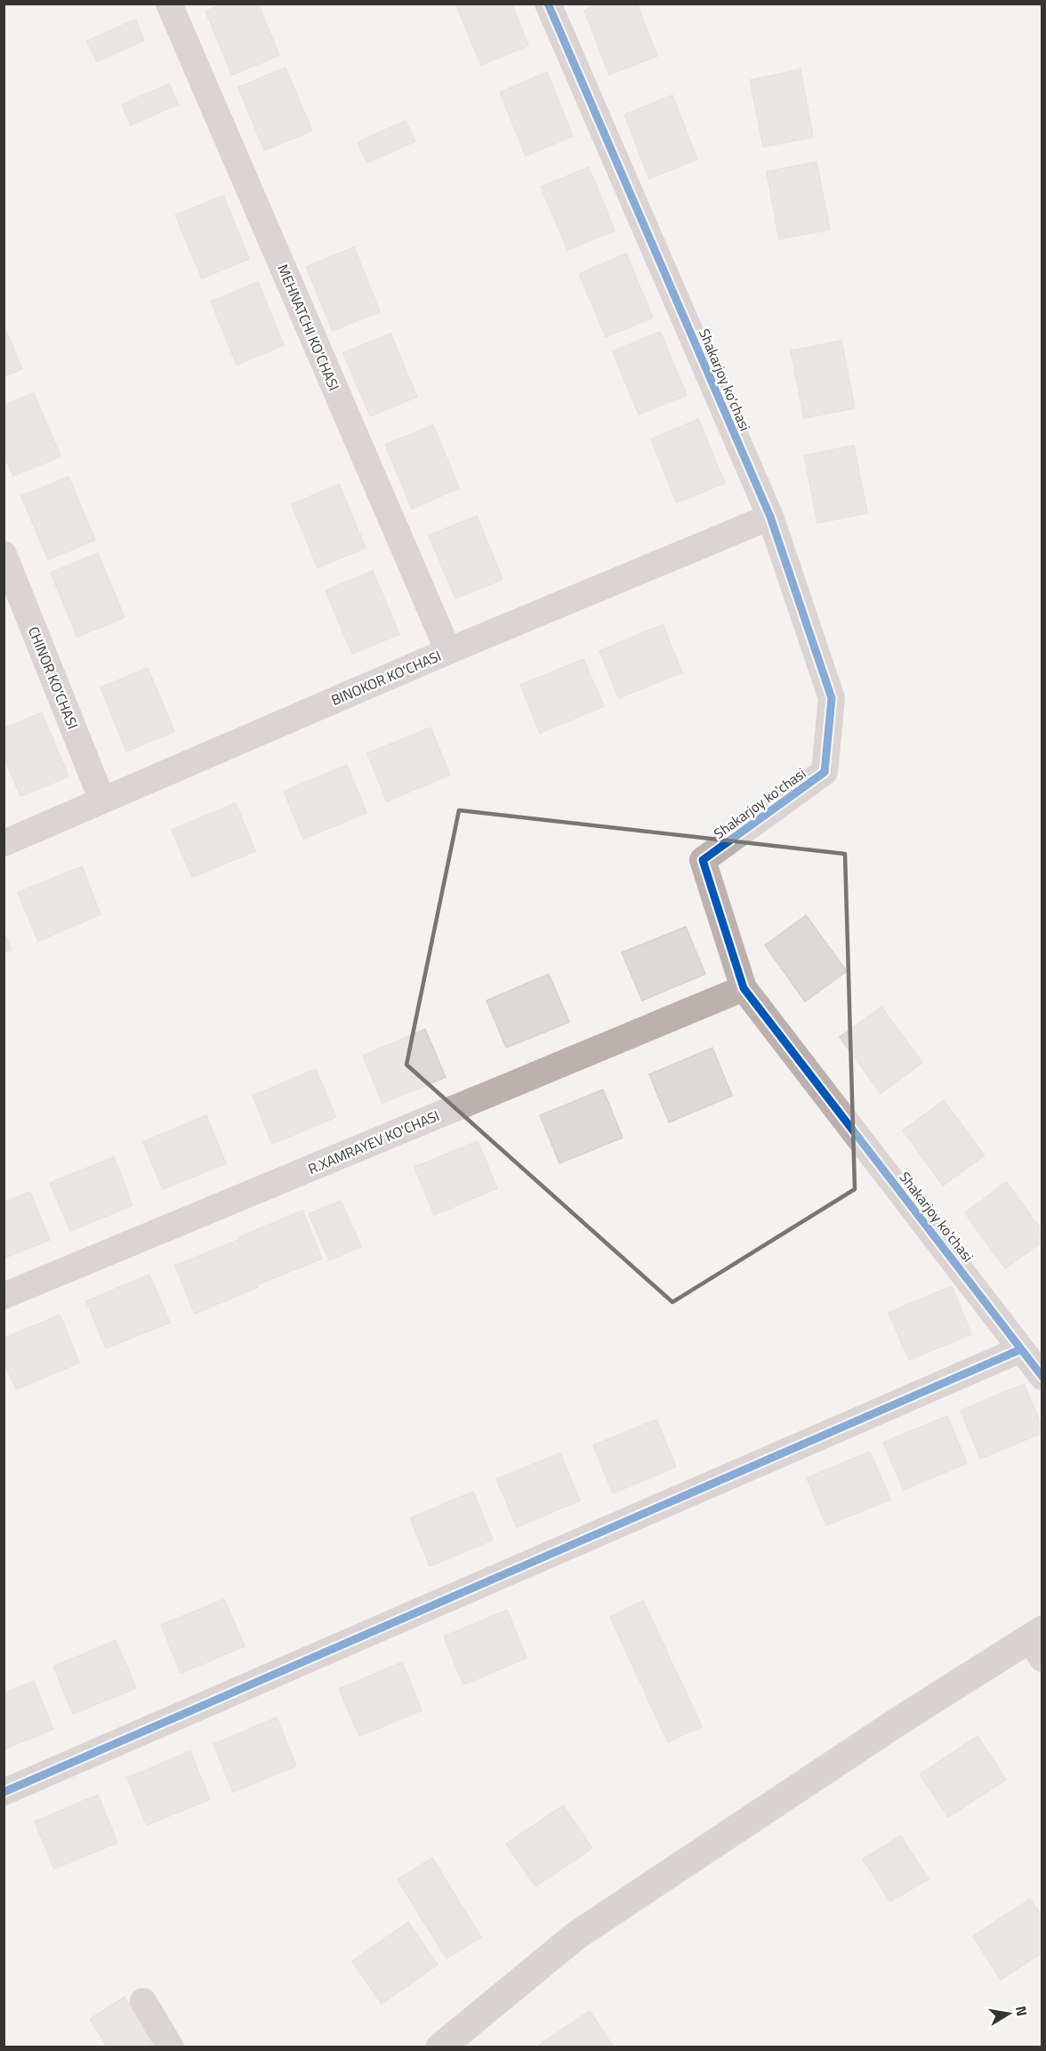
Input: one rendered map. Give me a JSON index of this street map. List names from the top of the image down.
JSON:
{
  "streets": {
    "street": [
      "MEHNATCHI KO'CHASI",
      "Shakarjoy ko'chasi",
      "CHINOR KO'CHASI",
      "BINOKOR KO'CHASI",
      "R.XAMRAYEV KO'CHASI"
    ]
  },
  "crossings": [
    ["MEHNATCHI KO'CHASI", "BINOKOR KO'CHASI"],
    ["Shakarjoy ko'chasi", "BINOKOR KO'CHASI"],
    ["Shakarjoy ko'chasi", "R.XAMRAYEV KO'CHASI"],
    ["CHINOR KO'CHASI", "BINOKOR KO'CHASI"]
  ],
  "north": "right"
}
